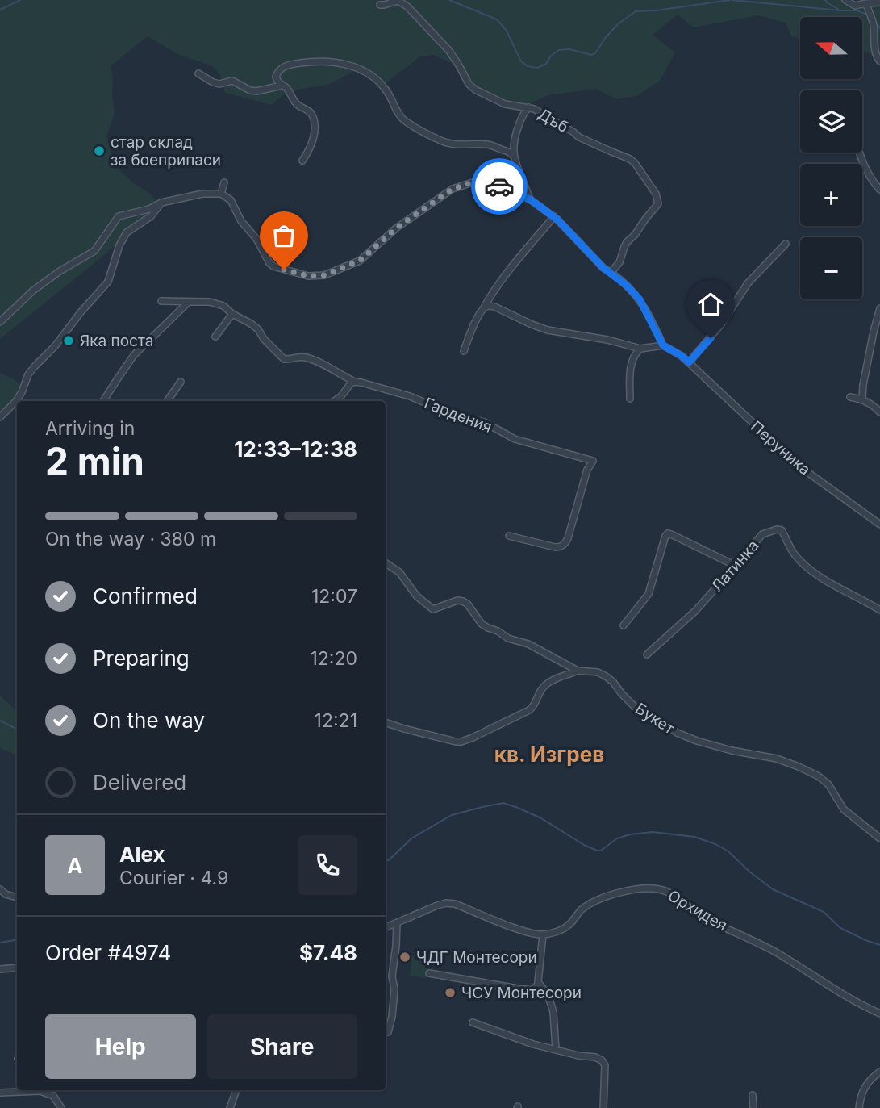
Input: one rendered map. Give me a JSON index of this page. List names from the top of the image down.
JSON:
{
  "streets": {
    "street": [
      "Дъб",
      "Гардения",
      "Перуника",
      "Латинка",
      "Букет",
      "Орхидея"
    ]
  },
  "districts": ["кв. Изгрев"],
  "places": [
    "стар склад за боеприпаси",
    "Яка поста",
    "ЧДГ Монтесори",
    "ЧСУ Монтесори"
  ],
  "north": "left",
  "page": {
    "map_buttons": ["+", "−"],
    "heading": ["2 min", "Arriving in", "12:33–12:38"],
    "panel": [
      "Alex",
      "Courier · 4.9",
      "Order #4974",
      "$7.48"
    ],
    "bar": "On the way · 380 m",
    "list": [
      ["Confirmed", "12:07"],
      ["Preparing", "12:20"],
      ["On the way", "12:21"],
      "Delivered"
    ],
    "round": "A",
    "buttons": ["Help", "Share"]
  }
}
